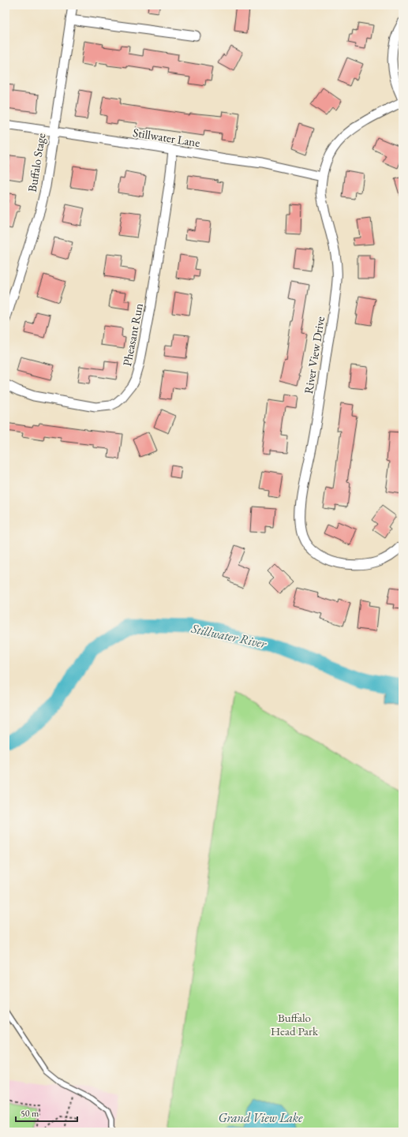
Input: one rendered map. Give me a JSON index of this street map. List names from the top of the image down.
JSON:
{
  "streets": {
    "street": [
      "Stillwater Lane",
      "Buffalo Stage",
      "Pheasant Run",
      "River View Drive"
    ]
  },
  "crossings": [
    ["Stillwater Lane", "Buffalo Stage"],
    ["Stillwater Lane", "Pheasant Run"],
    ["Stillwater Lane", "River View Drive"]
  ],
  "water": ["Stillwater River", "Grand View Lake"],
  "parks": ["Buffalo Head Park"],
  "scale_bar": "50 m"
}
